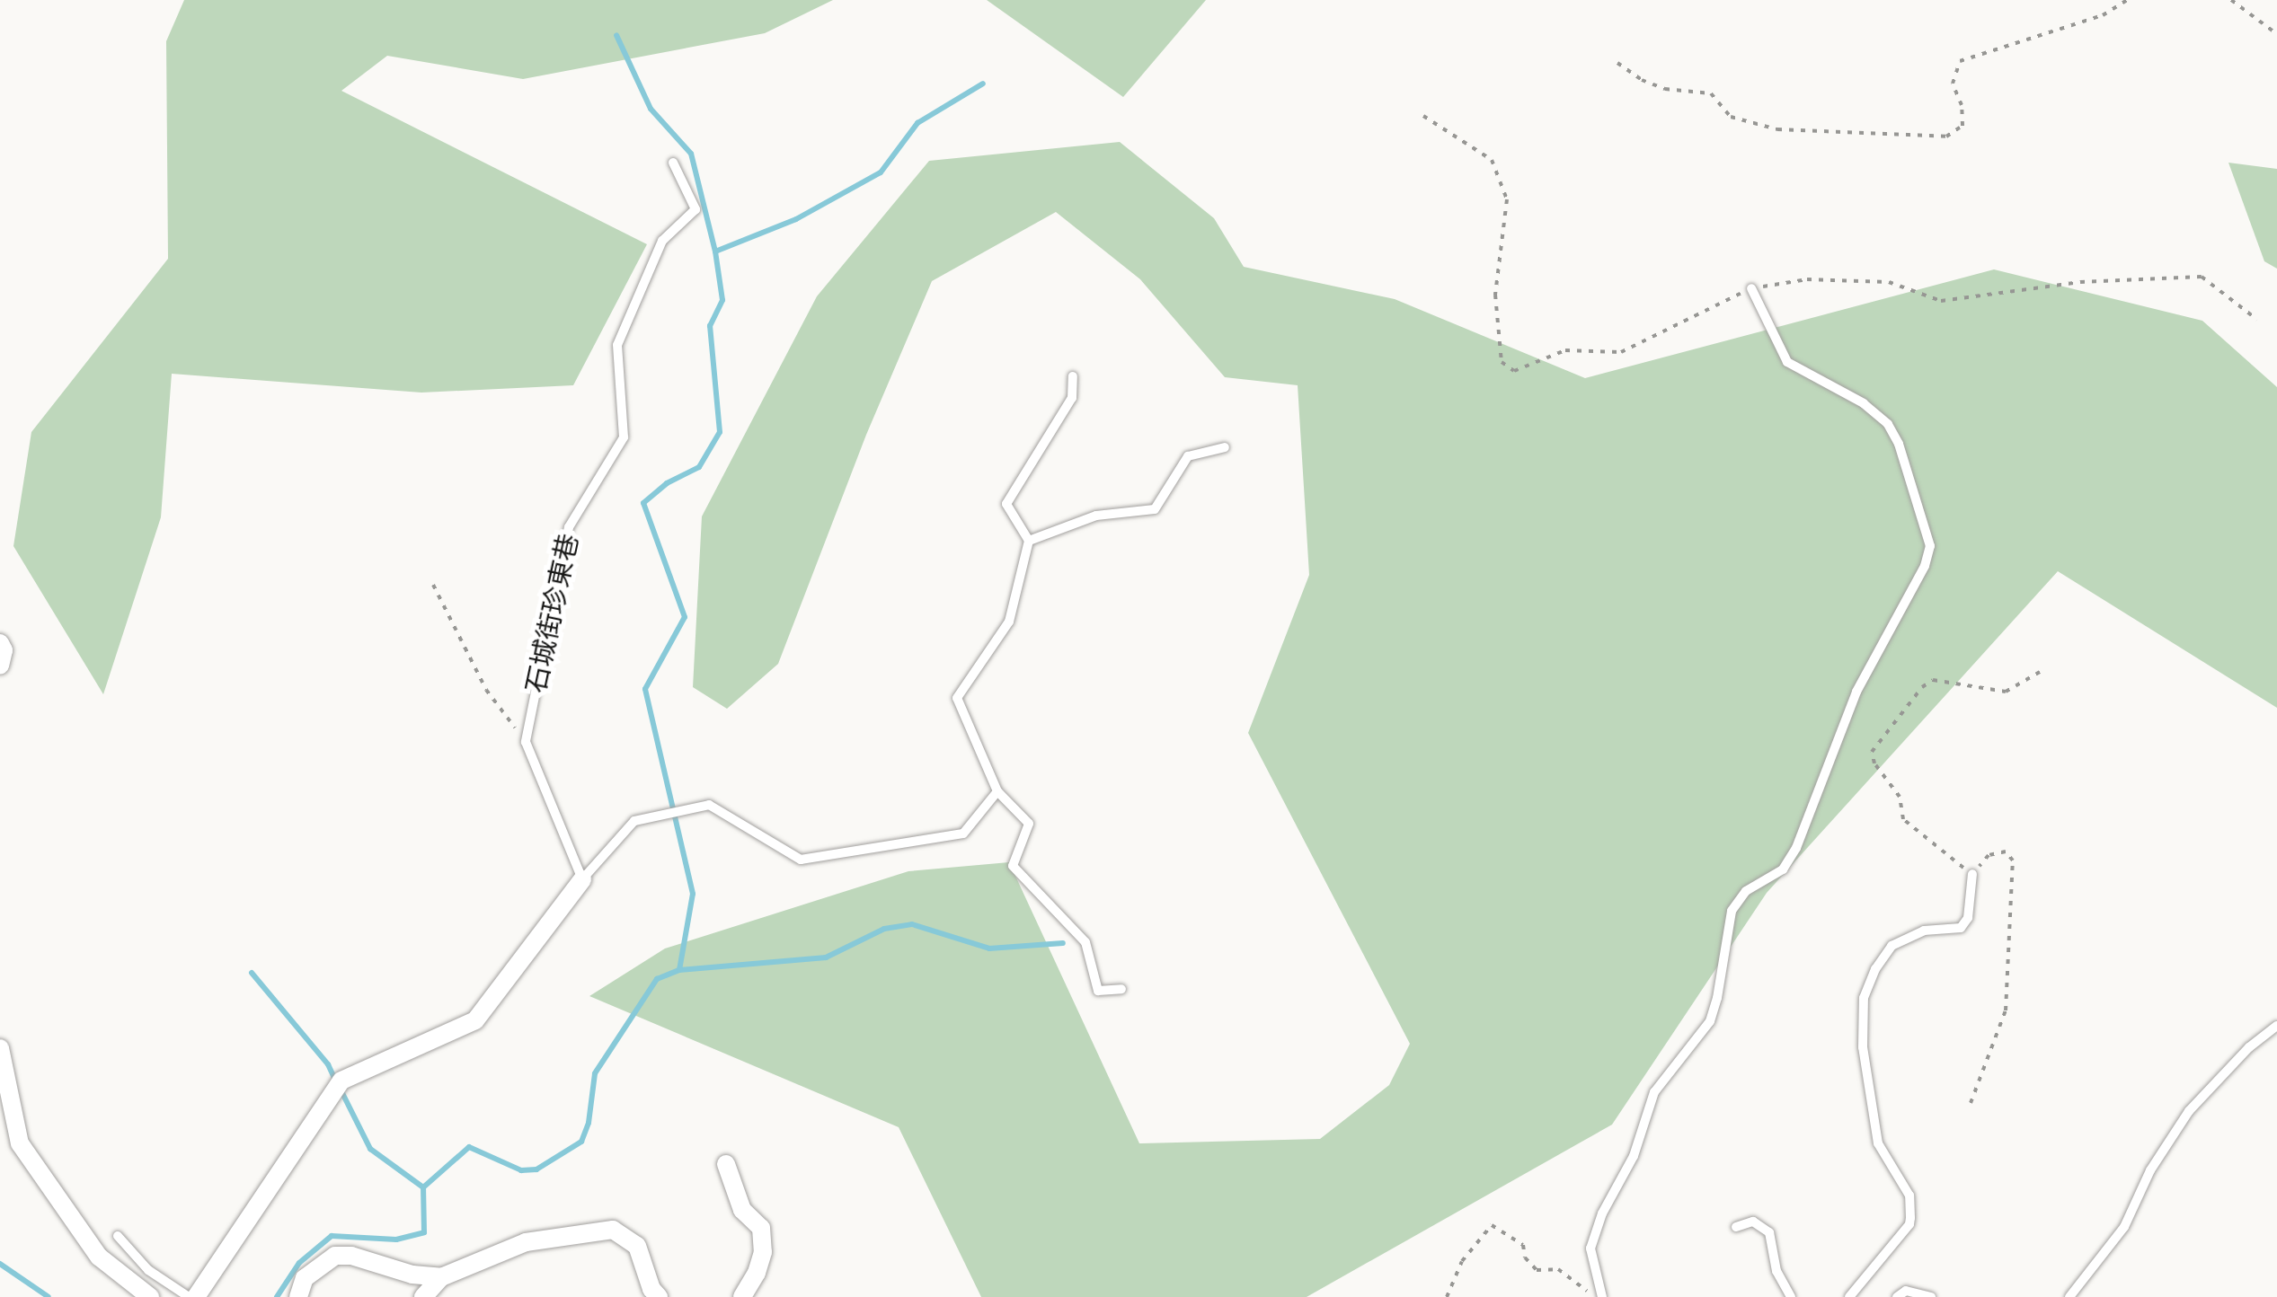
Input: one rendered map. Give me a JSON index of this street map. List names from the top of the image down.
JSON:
{
  "streets": {
    "lane": ["石城街珍東巷"]
  }
}
